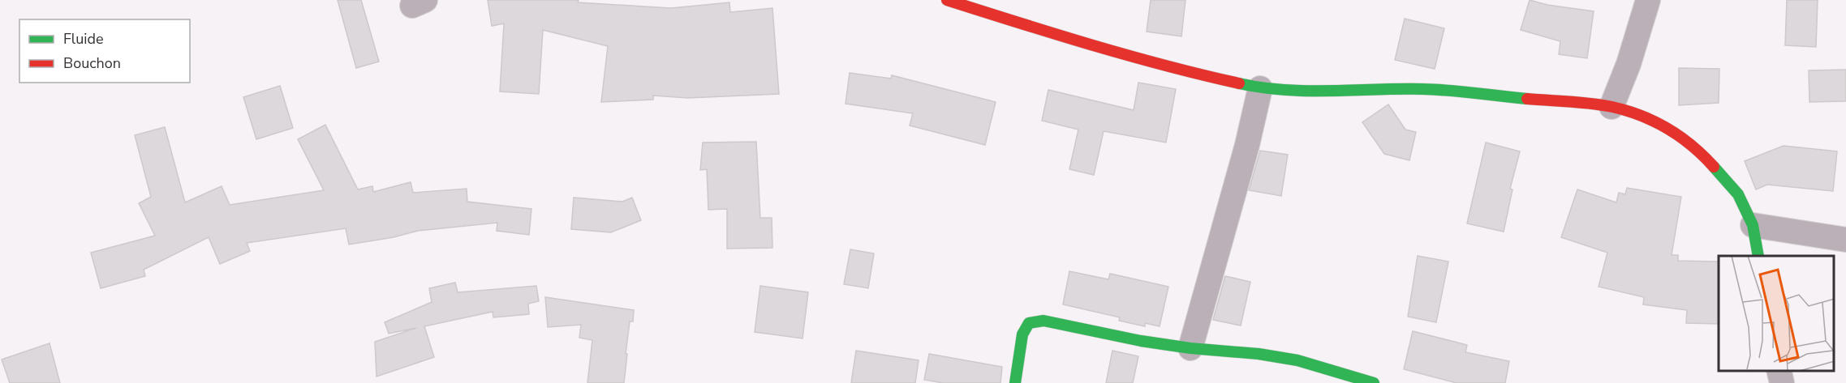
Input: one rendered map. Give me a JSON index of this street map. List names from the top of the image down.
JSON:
{
  "legend": ["Fluide", "Bouchon"]
}
